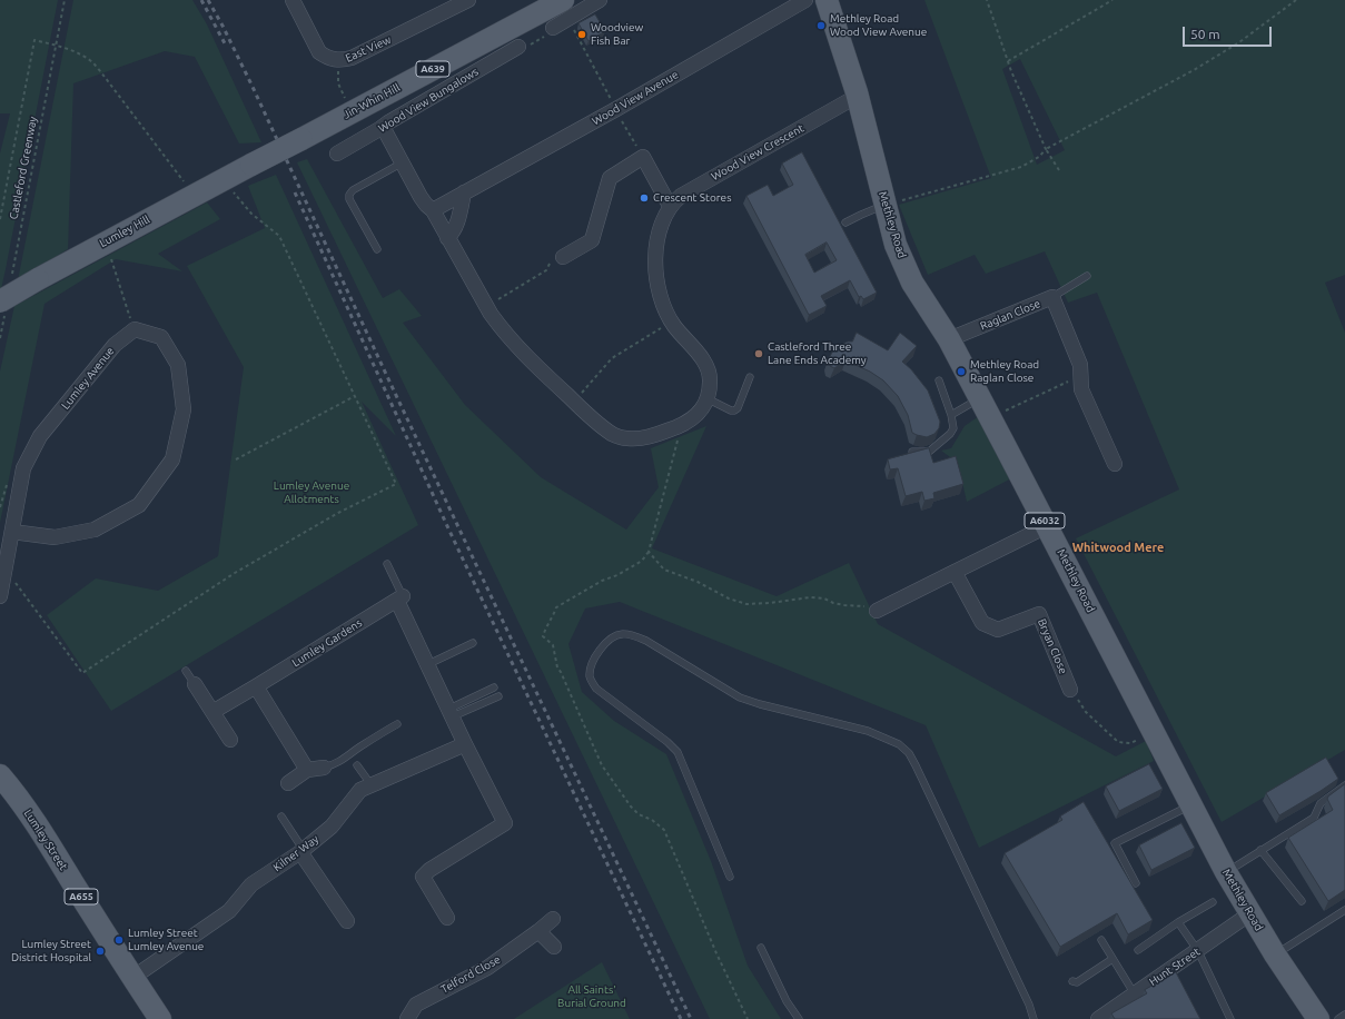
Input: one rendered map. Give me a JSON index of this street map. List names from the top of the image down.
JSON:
{
  "streets": {
    "main road": [
      "A639",
      "Jin-Whin Hill",
      "Methley Road",
      "Lumley Hill",
      "A6032",
      "Lumley Street",
      "A655"
    ],
    "street": [
      "East View",
      "Wood View Avenue",
      "Wood View Bungalows",
      "Wood View Crescent",
      "Raglan Close",
      "Lumley Avenue",
      "Lumley Gardens",
      "Bryan Close",
      "Kilner Way",
      "Hunt Street",
      "Telford Close"
    ],
    "path": ["Castleford Greenway"]
  },
  "crossings": [
    ["Jin-Whin Hill", "Lumley Hill"],
    ["Wood View Crescent", "Methley Road"],
    ["Methley Road", "Raglan Close"],
    ["Methley Road", "Hunt Street"],
    ["Lumley Street", "Kilner Way"]
  ],
  "districts": ["Whitwood Mere"],
  "parks": ["Lumley Avenue Allotments", "All Saints' Burial Ground"],
  "places": [
    "Methley Road Wood View Avenue",
    "Woodview Fish Bar",
    "Crescent Stores",
    "Castleford Three Lane Ends Academy",
    "Methley Road Raglan Close",
    "Lumley Street Lumley Avenue",
    "Lumley Street District Hospital"
  ],
  "scale_bar": "50 m"
}
